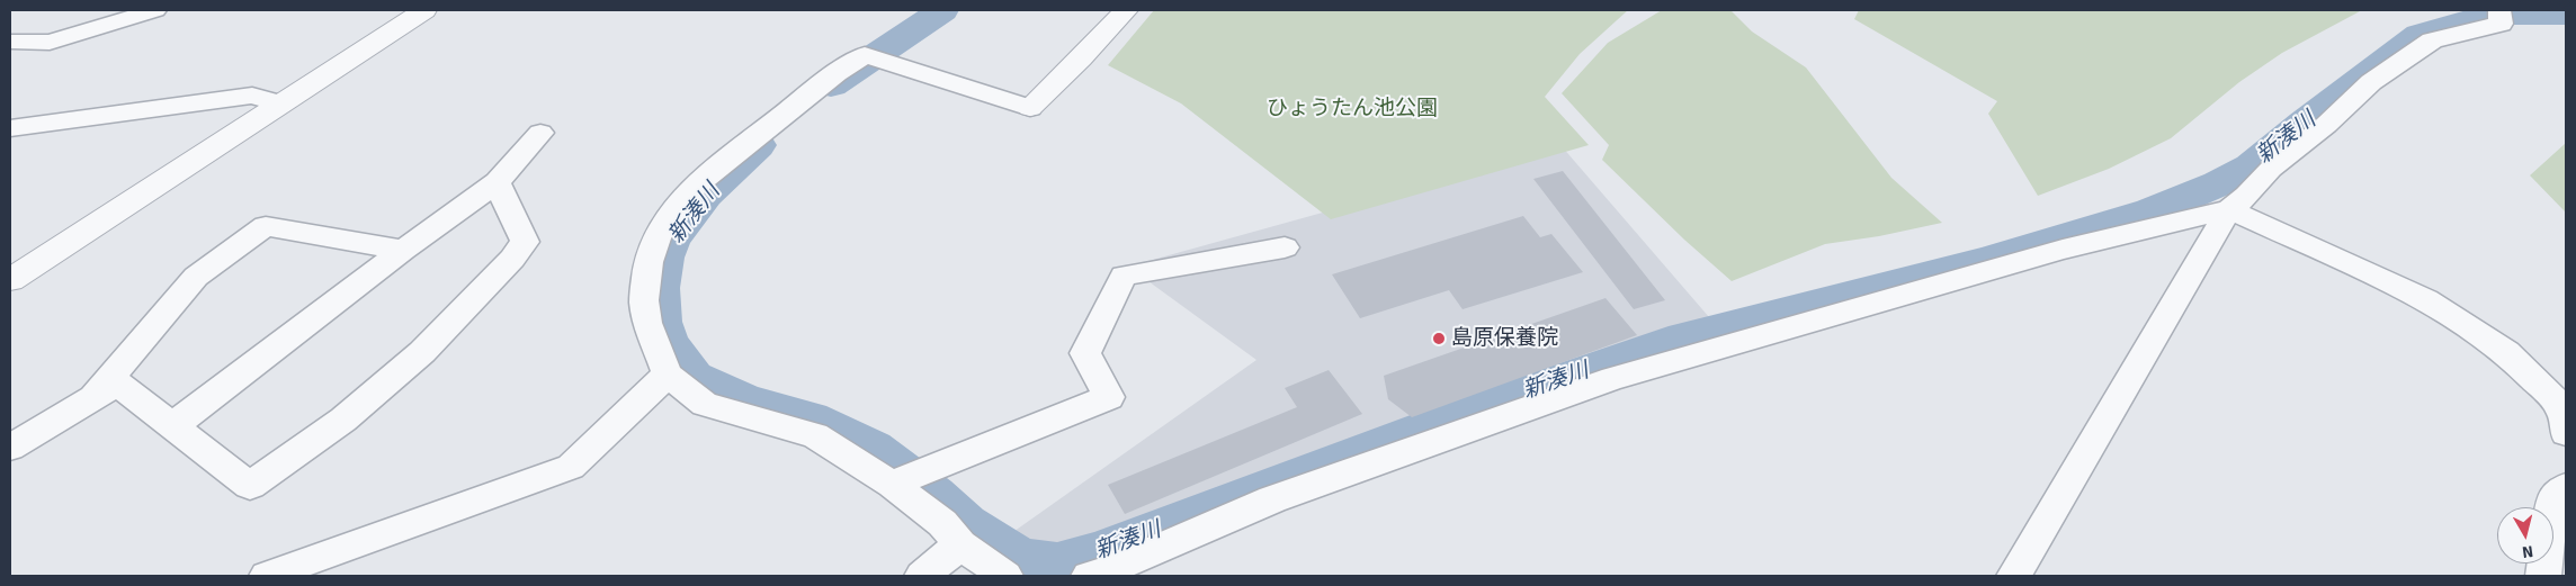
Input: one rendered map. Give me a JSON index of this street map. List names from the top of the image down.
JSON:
{
  "water": ["新湊川"],
  "parks": ["ひょうたん池公園"],
  "places": ["島原保養院"],
  "north": "bottom"
}
